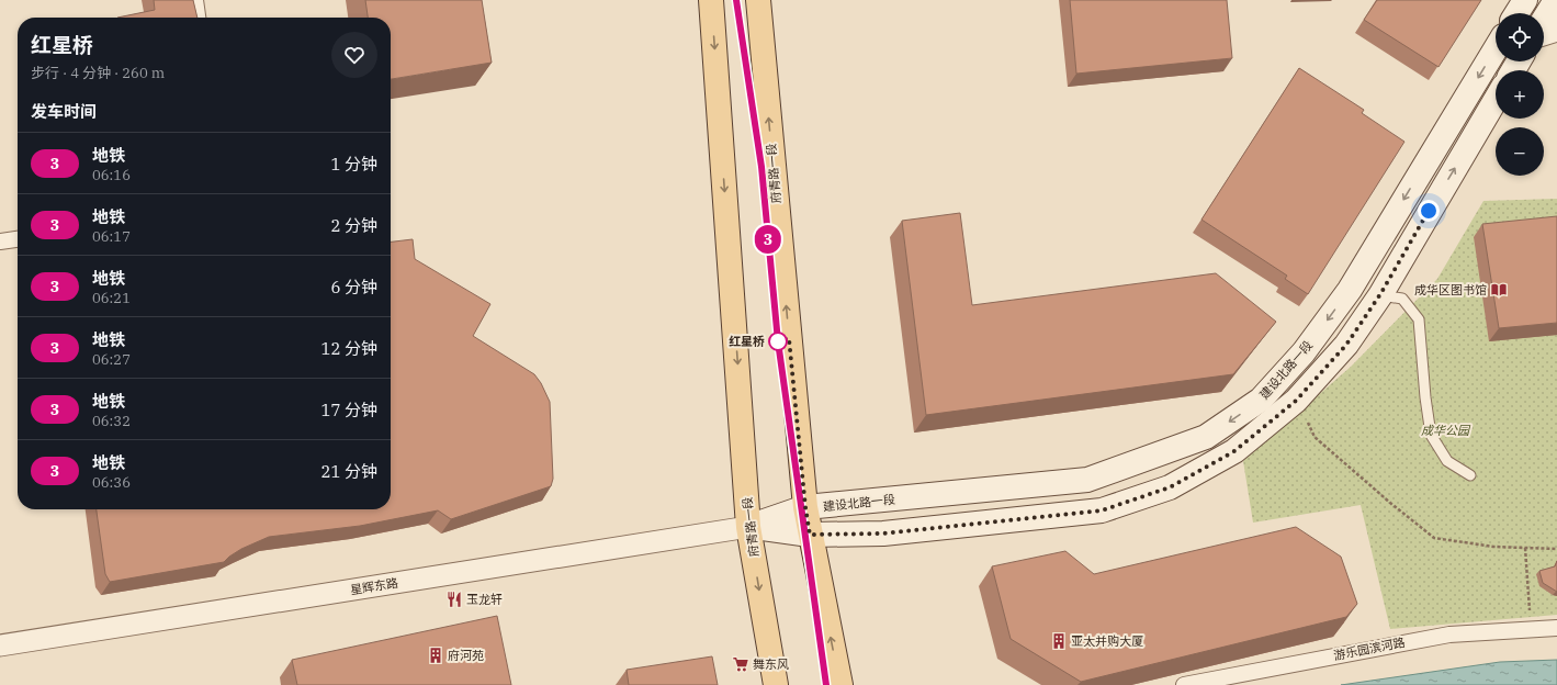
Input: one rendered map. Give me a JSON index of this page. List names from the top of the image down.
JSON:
{
  "streets": {
    "main road": ["府青路一段", "建设北路一段"],
    "street": ["星辉东路", "游乐园滨河路"]
  },
  "crossings": [
    ["府青路一段", "建设北路一段"],
    ["府青路一段", "星辉东路"],
    ["建设北路一段", "星辉东路"]
  ],
  "parks": ["成华公园"],
  "places": {
    "library": ["成华区图书馆"],
    "other": ["红星桥"],
    "restaurant": ["玉龙轩"],
    "building": ["亚太并购大厦", "府河苑"],
    "supermarket": ["舞东风"]
  },
  "lines": ["metro line 3"],
  "page": {
    "on_map": "3",
    "map_buttons": ["+", "−"],
    "heading": [
      ["红星桥", "步行 · 4 分钟 · 260 m"],
      "发车时间"
    ],
    "list": [
      {
        "mark": "3",
        "name": "地铁",
        "note": "06:16",
        "value": "1 分钟"
      },
      {
        "mark": "3",
        "name": "地铁",
        "note": "06:17",
        "value": "2 分钟"
      },
      {
        "mark": "3",
        "name": "地铁",
        "note": "06:21",
        "value": "6 分钟"
      },
      {
        "mark": "3",
        "name": "地铁",
        "note": "06:27",
        "value": "12 分钟"
      },
      {
        "mark": "3",
        "name": "地铁",
        "note": "06:32",
        "value": "17 分钟"
      },
      {
        "mark": "3",
        "name": "地铁",
        "note": "06:36",
        "value": "21 分钟"
      }
    ]
  }
}
